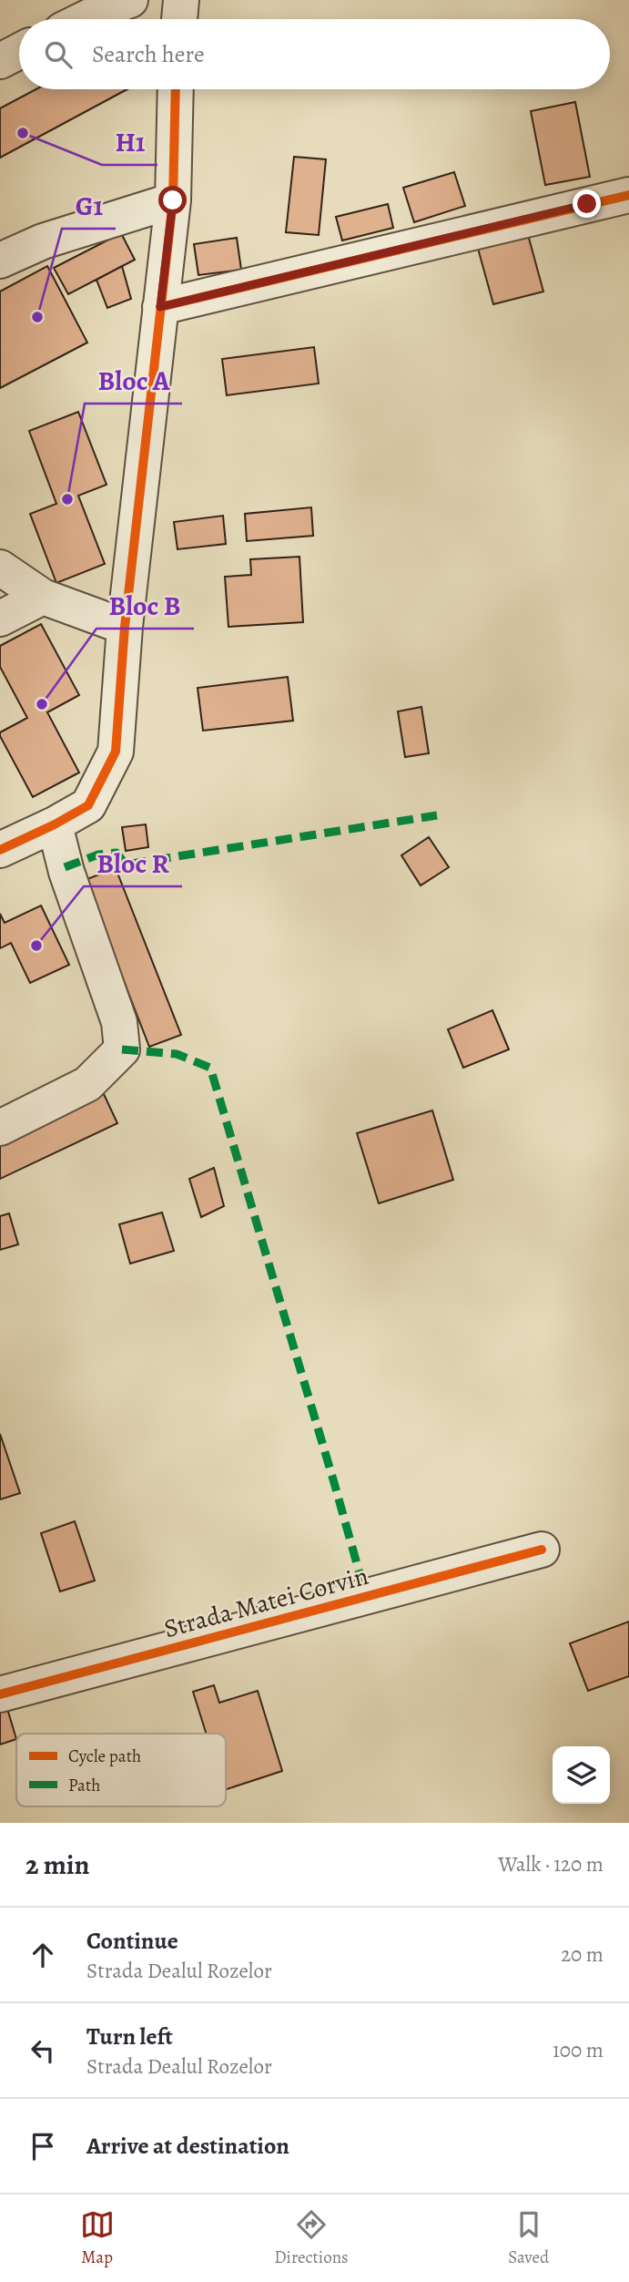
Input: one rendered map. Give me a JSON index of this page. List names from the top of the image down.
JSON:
{
  "streets": {
    "street": ["Strada Matei Corvin"]
  },
  "places": [
    "H1",
    "G1",
    "Bloc A",
    "Bloc B",
    "Bloc R"
  ],
  "legend": ["Cycle path", "Path"],
  "page": {
    "search": "Search here",
    "heading": ["2 min", "Walk · 120 m"],
    "list": [
      ["Continue", "Strada Dealul Rozelor", "20 m"],
      ["Turn left", "Strada Dealul Rozelor", "100 m"],
      "Arrive at destination"
    ],
    "nav": ["Map", "Directions", "Saved"]
  }
}
